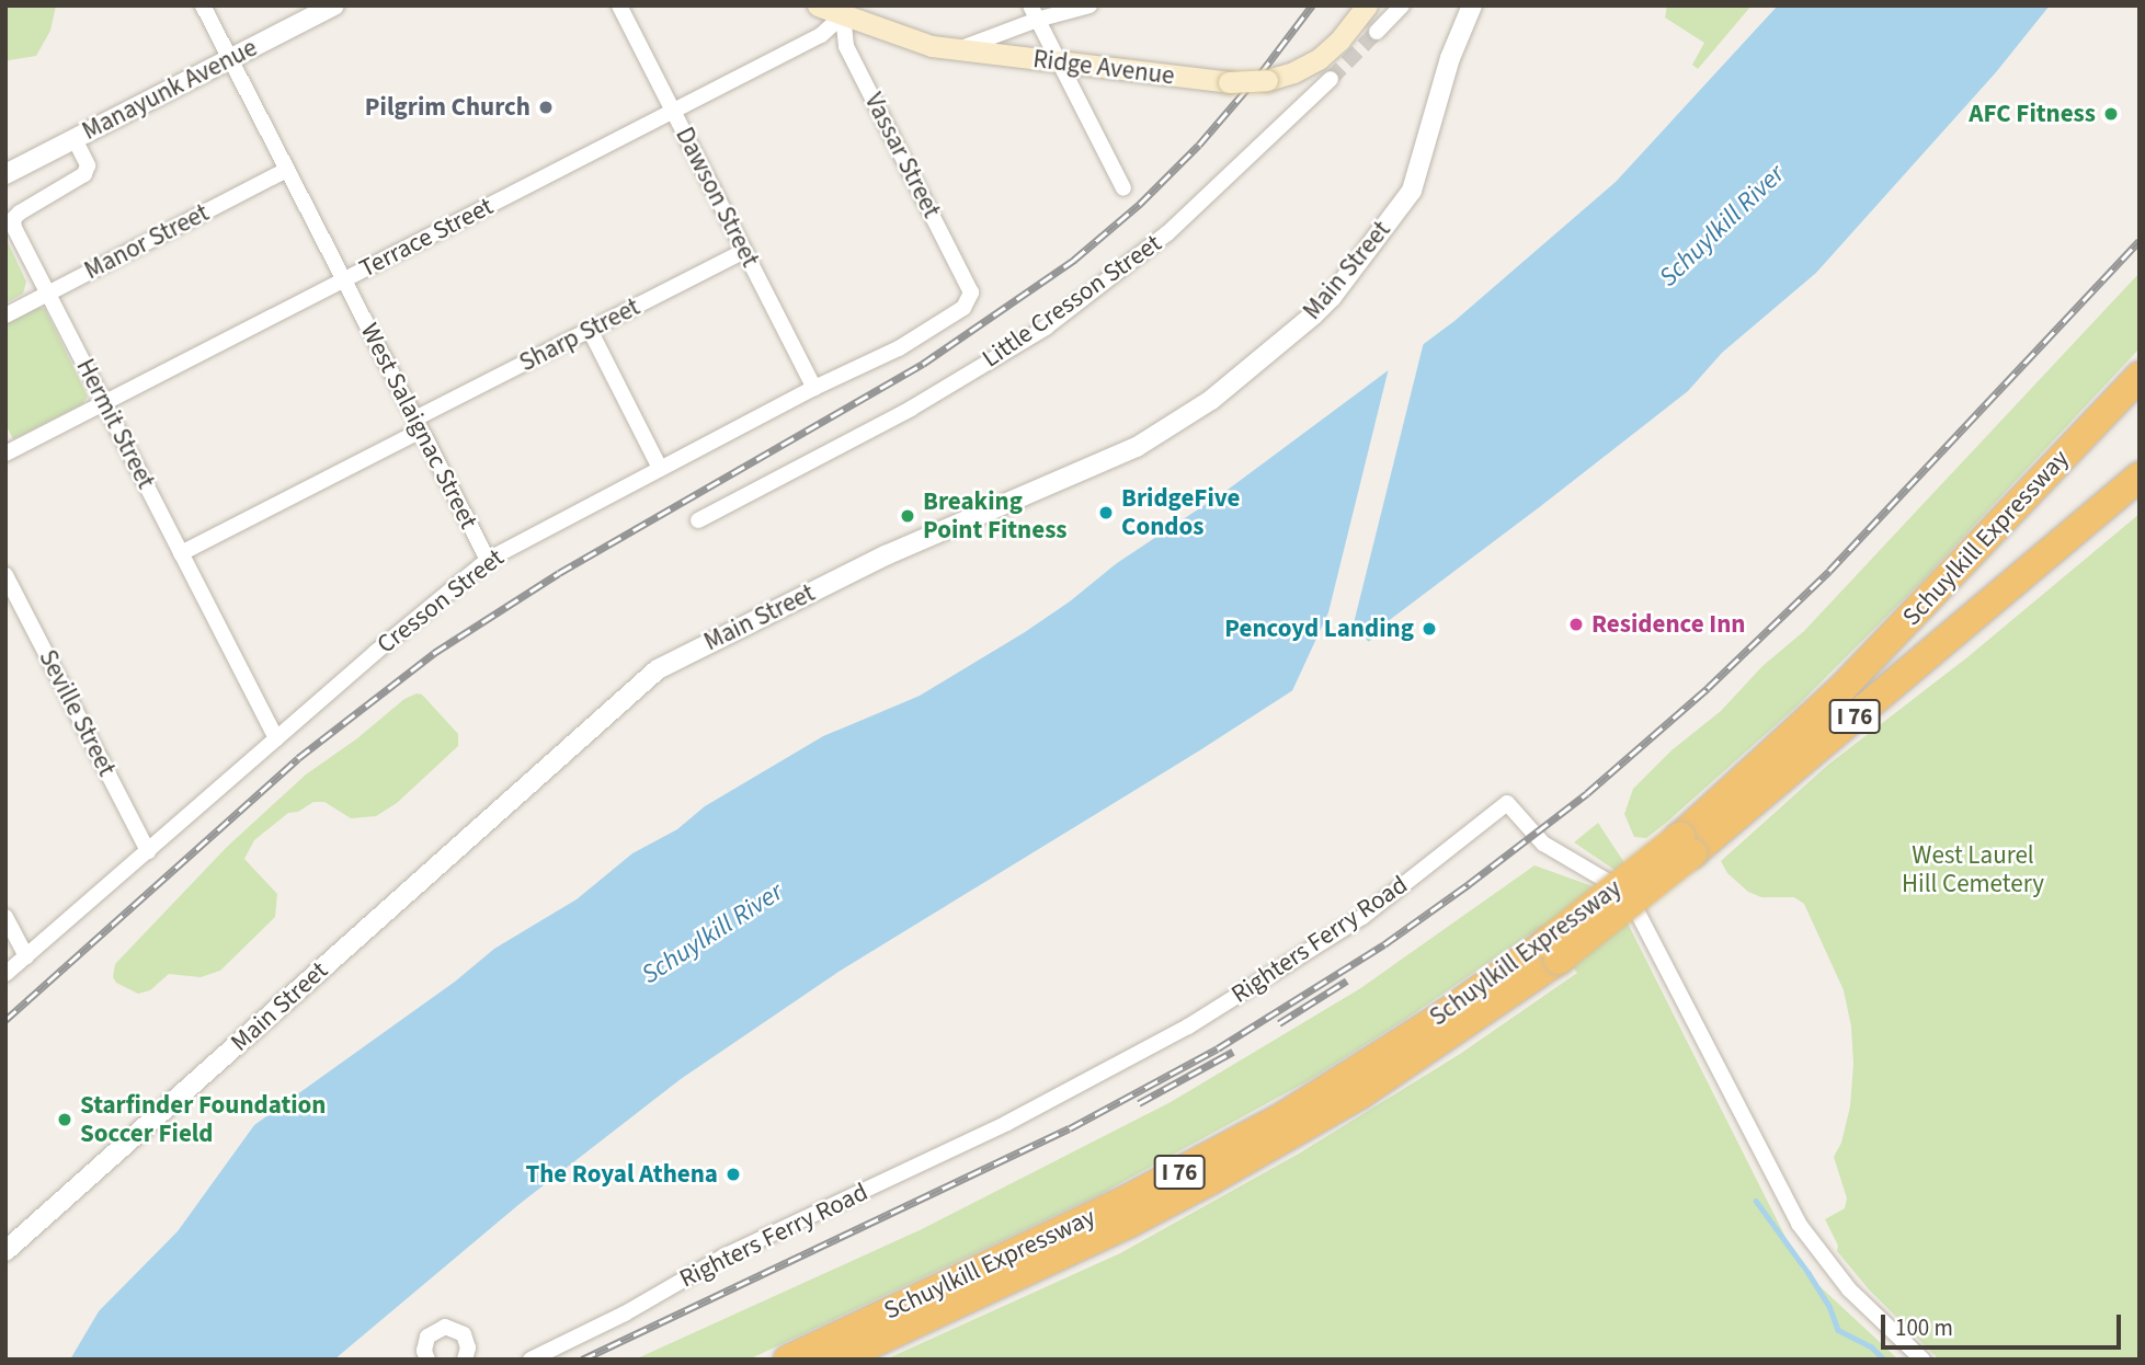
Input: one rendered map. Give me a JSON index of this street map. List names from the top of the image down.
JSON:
{
  "streets": {
    "highway": ["Schuylkill Expressway", "I 76"],
    "main road": ["Ridge Avenue"],
    "street": [
      "Manayunk Avenue",
      "Vassar Street",
      "Dawson Street",
      "Terrace Street",
      "Manor Street",
      "Main Street",
      "Little Cresson Street",
      "Sharp Street",
      "Hermit Street",
      "West Salaignac Street",
      "Cresson Street",
      "Seville Street",
      "Righters Ferry Road"
    ]
  },
  "crossings": [
    ["Ridge Avenue", "Vassar Street"],
    ["Ridge Avenue", "Terrace Street"],
    ["Manayunk Avenue", "Hermit Street"],
    ["Manayunk Avenue", "West Salaignac Street"],
    ["Vassar Street", "Terrace Street"],
    ["Vassar Street", "Cresson Street"],
    ["Dawson Street", "Terrace Street"],
    ["Dawson Street", "Sharp Street"],
    ["Dawson Street", "Cresson Street"],
    ["Terrace Street", "Hermit Street"],
    ["Terrace Street", "West Salaignac Street"],
    ["Manor Street", "Hermit Street"],
    ["Manor Street", "West Salaignac Street"],
    ["Sharp Street", "Hermit Street"],
    ["Sharp Street", "West Salaignac Street"],
    ["Hermit Street", "Cresson Street"],
    ["West Salaignac Street", "Cresson Street"],
    ["Cresson Street", "Seville Street"]
  ],
  "water": ["Schuylkill River"],
  "parks": ["West Laurel Hill Cemetery"],
  "places": [
    "Pilgrim Church",
    "AFC Fitness",
    "BridgeFive Condos",
    "Breaking Point Fitness",
    "Residence Inn",
    "Pencoyd Landing",
    "Starfinder Foundation Soccer Field",
    "The Royal Athena"
  ],
  "scale_bar": "100 m"
}
